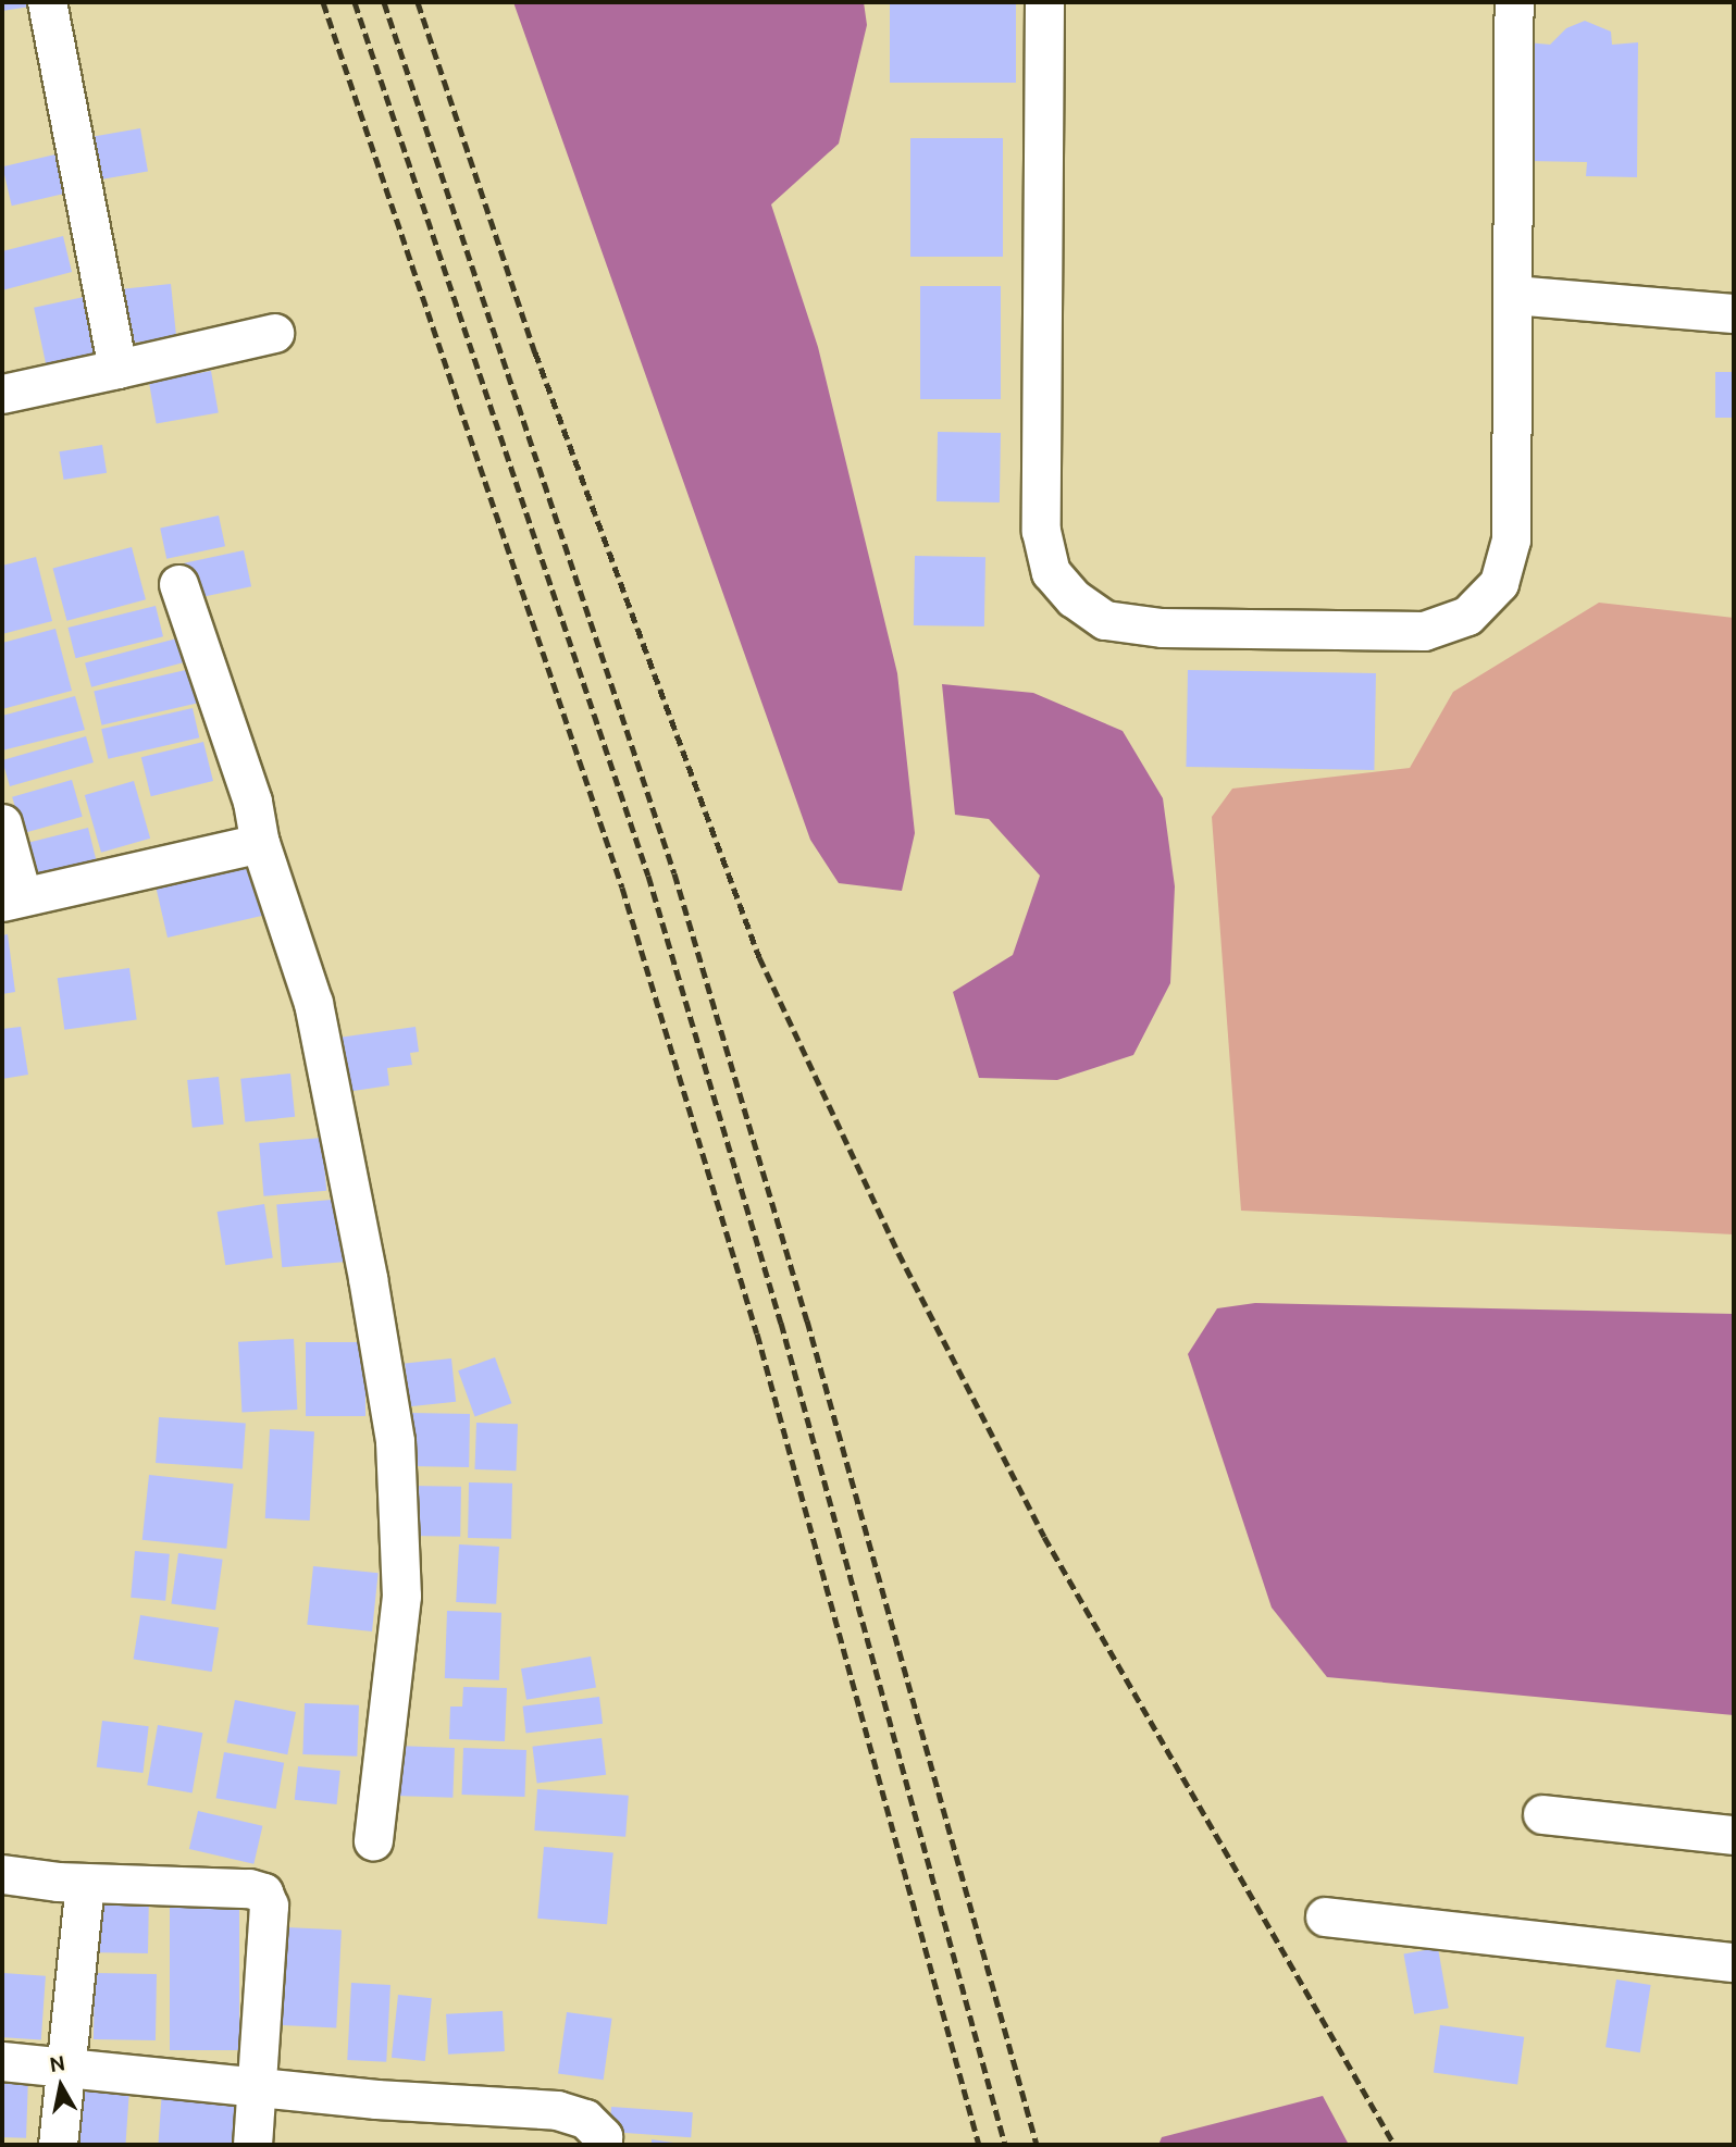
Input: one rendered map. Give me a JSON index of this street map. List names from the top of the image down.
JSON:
{
  "north": "top"
}
